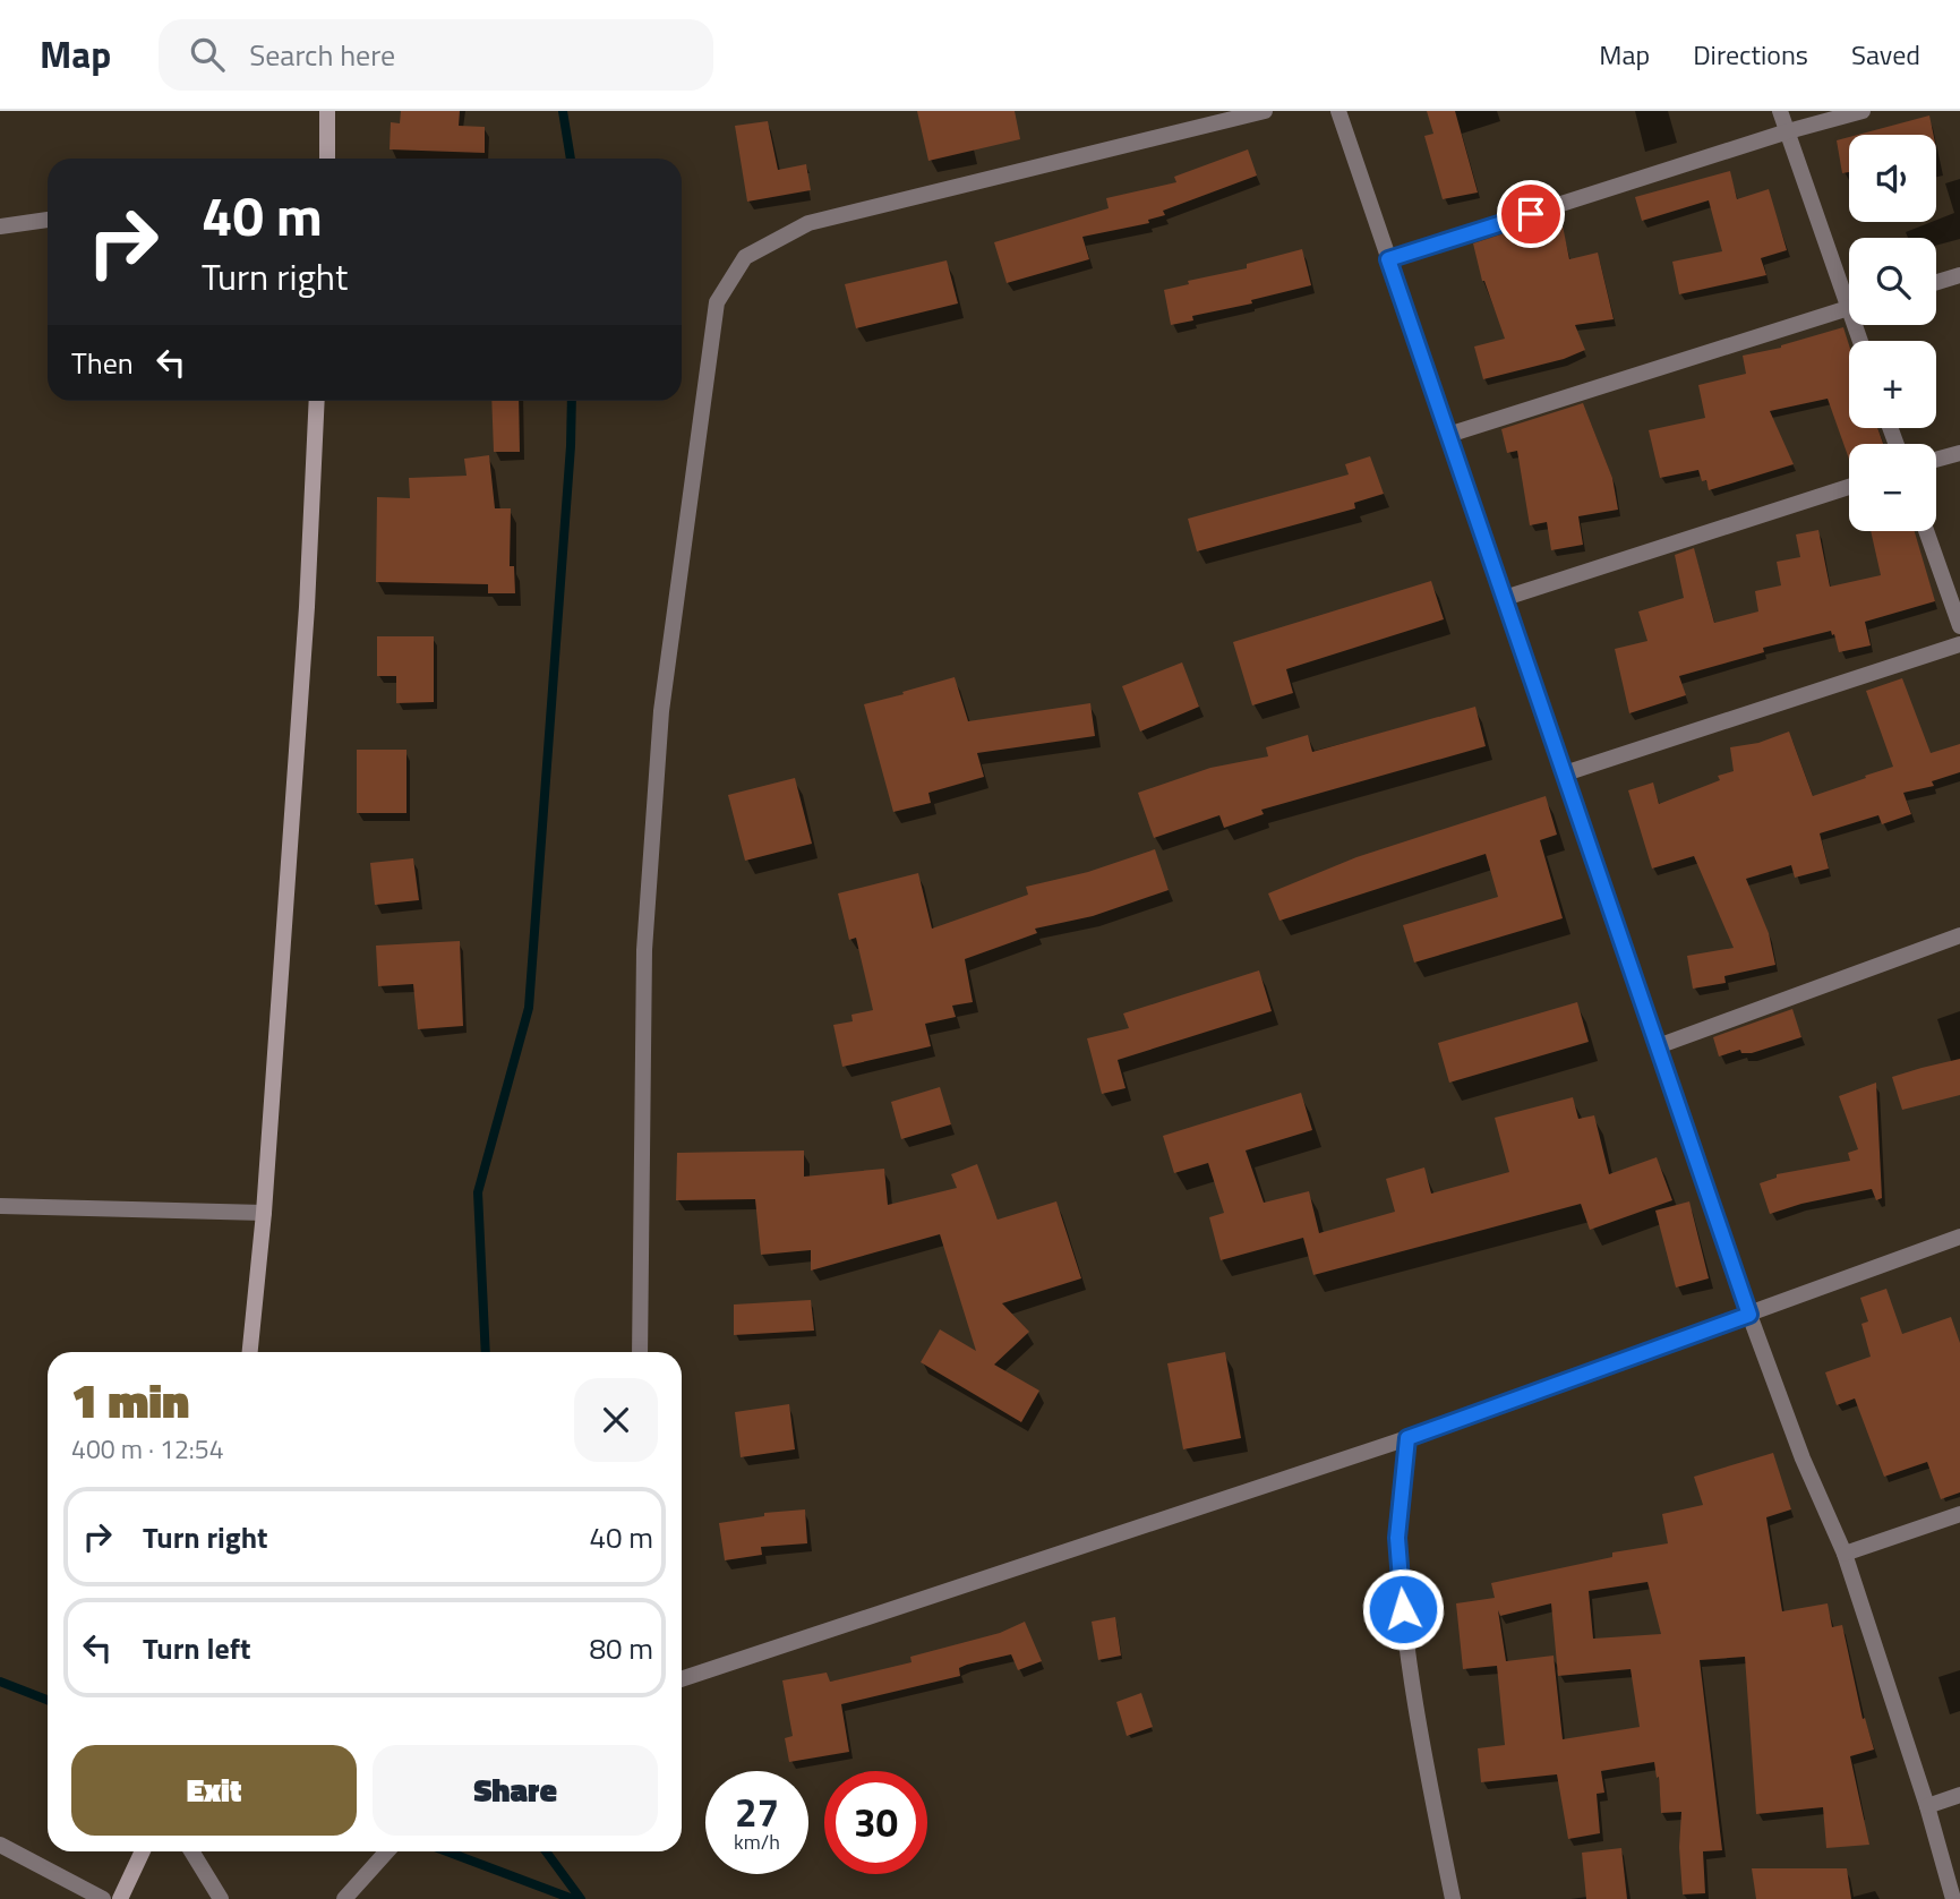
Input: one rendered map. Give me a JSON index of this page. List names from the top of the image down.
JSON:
{
  "page": {
    "header": "Map",
    "search": "Search here",
    "nav": ["Map", "Directions", "Saved"],
    "map_buttons": ["+", "−"],
    "turn": ["40 m", "Turn right"],
    "then": "Then",
    "heading": ["1 min", "400 m · 12:54"],
    "list": [
      {
        "name": "Turn right",
        "value": "40 m"
      },
      {
        "name": "Turn left",
        "value": "80 m"
      }
    ],
    "buttons": ["Exit", "Share"],
    "speed": "27 km/h",
    "limit": "30"
  }
}
